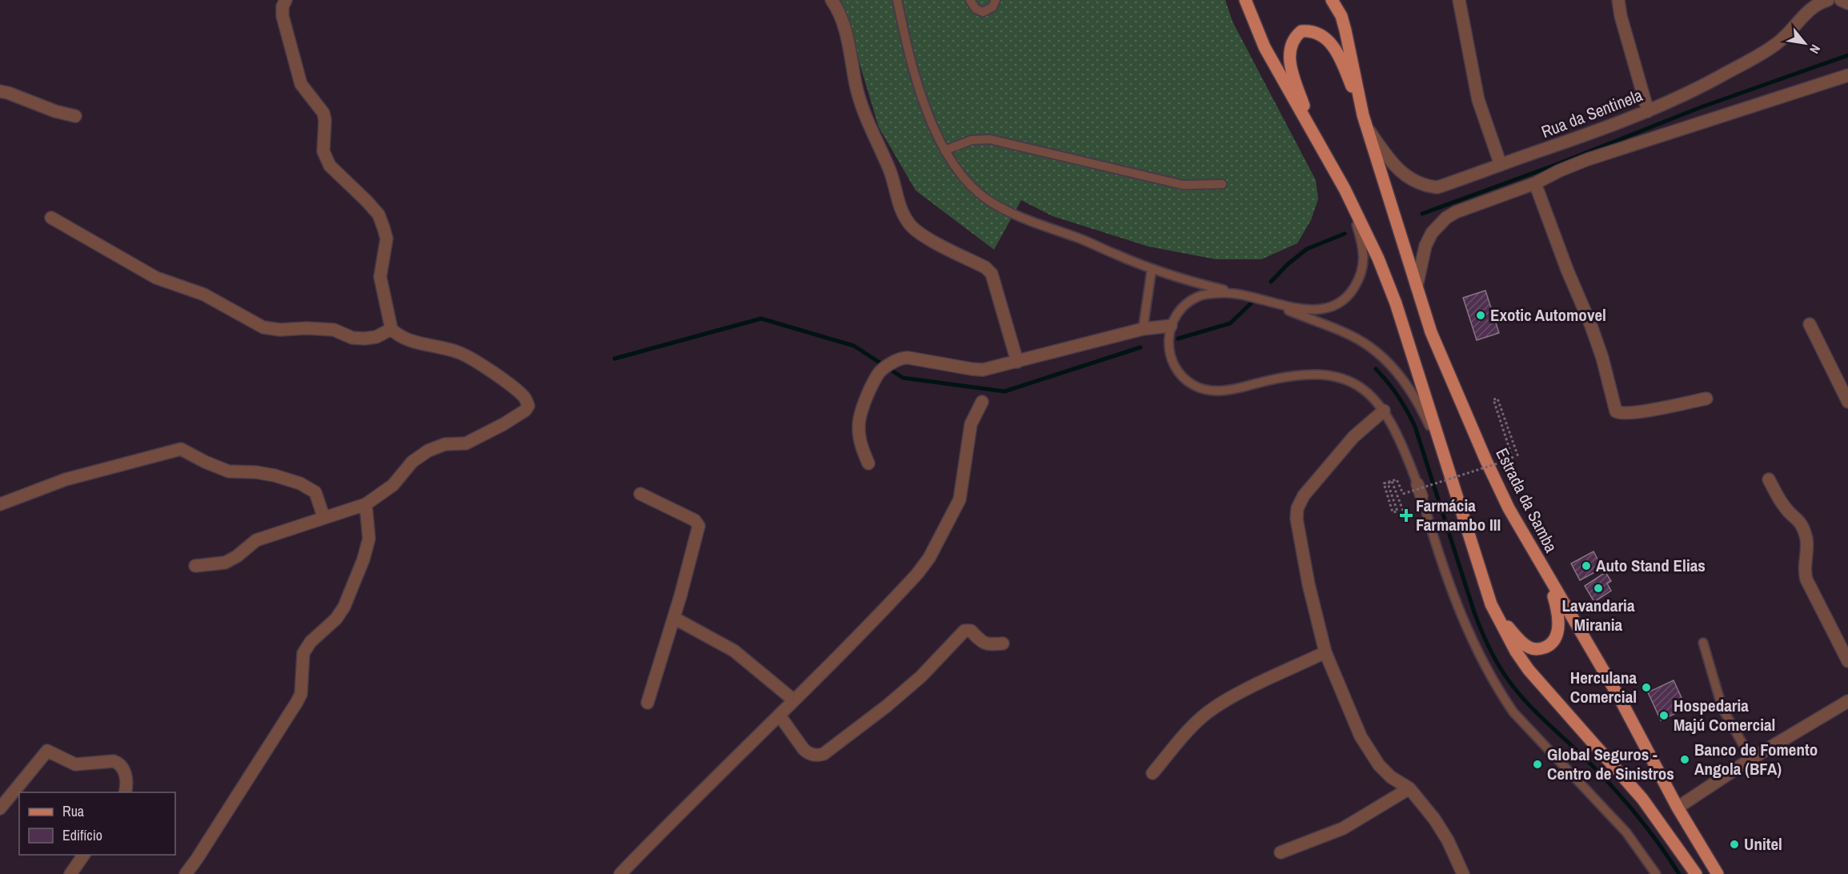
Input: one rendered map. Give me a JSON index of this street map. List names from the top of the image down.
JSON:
{
  "streets": {
    "main road": ["Estrada da Samba"],
    "street": ["Rua da Sentinela"]
  },
  "crossings": [
    ["Rua da Sentinela", "Estrada da Samba"]
  ],
  "places": {
    "other": [
      "Exotic Automovel",
      "Auto Stand Elias",
      "Lavandaria Mirania",
      "Herculana Comercial",
      "Hospedaria Majú Comercial",
      "Banco de Fomento Angola (BFA)",
      "Global Seguros - Centro de Sinistros",
      "Unitel"
    ],
    "health": ["Farmácia Farmambo III"]
  },
  "legend": ["Rua", "Edifício"],
  "north": "bottom right"
}
